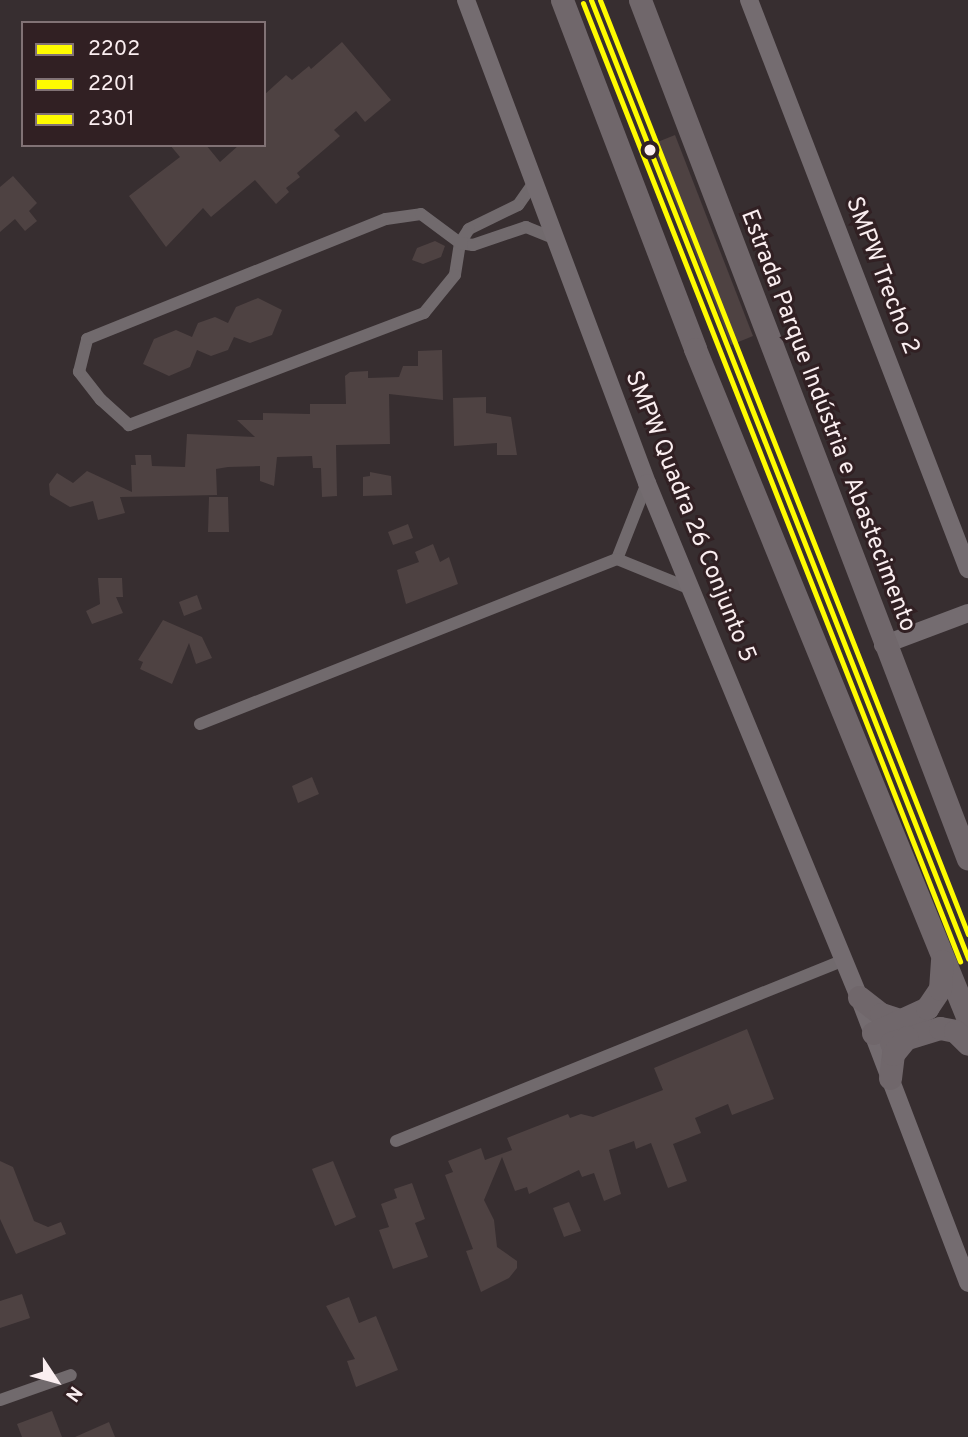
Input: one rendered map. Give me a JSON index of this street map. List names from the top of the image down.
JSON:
{
  "streets": {
    "highway": ["Estrada Parque Indústria e Abastecimento"],
    "street": ["SMPW Trecho 2", "SMPW Quadra 26 Conjunto 5"]
  },
  "lines": ["transit line 2202", "transit line 2301", "transit line 2201"],
  "legend": ["2202", "2201", "2301"],
  "north": "bottom right"
}
